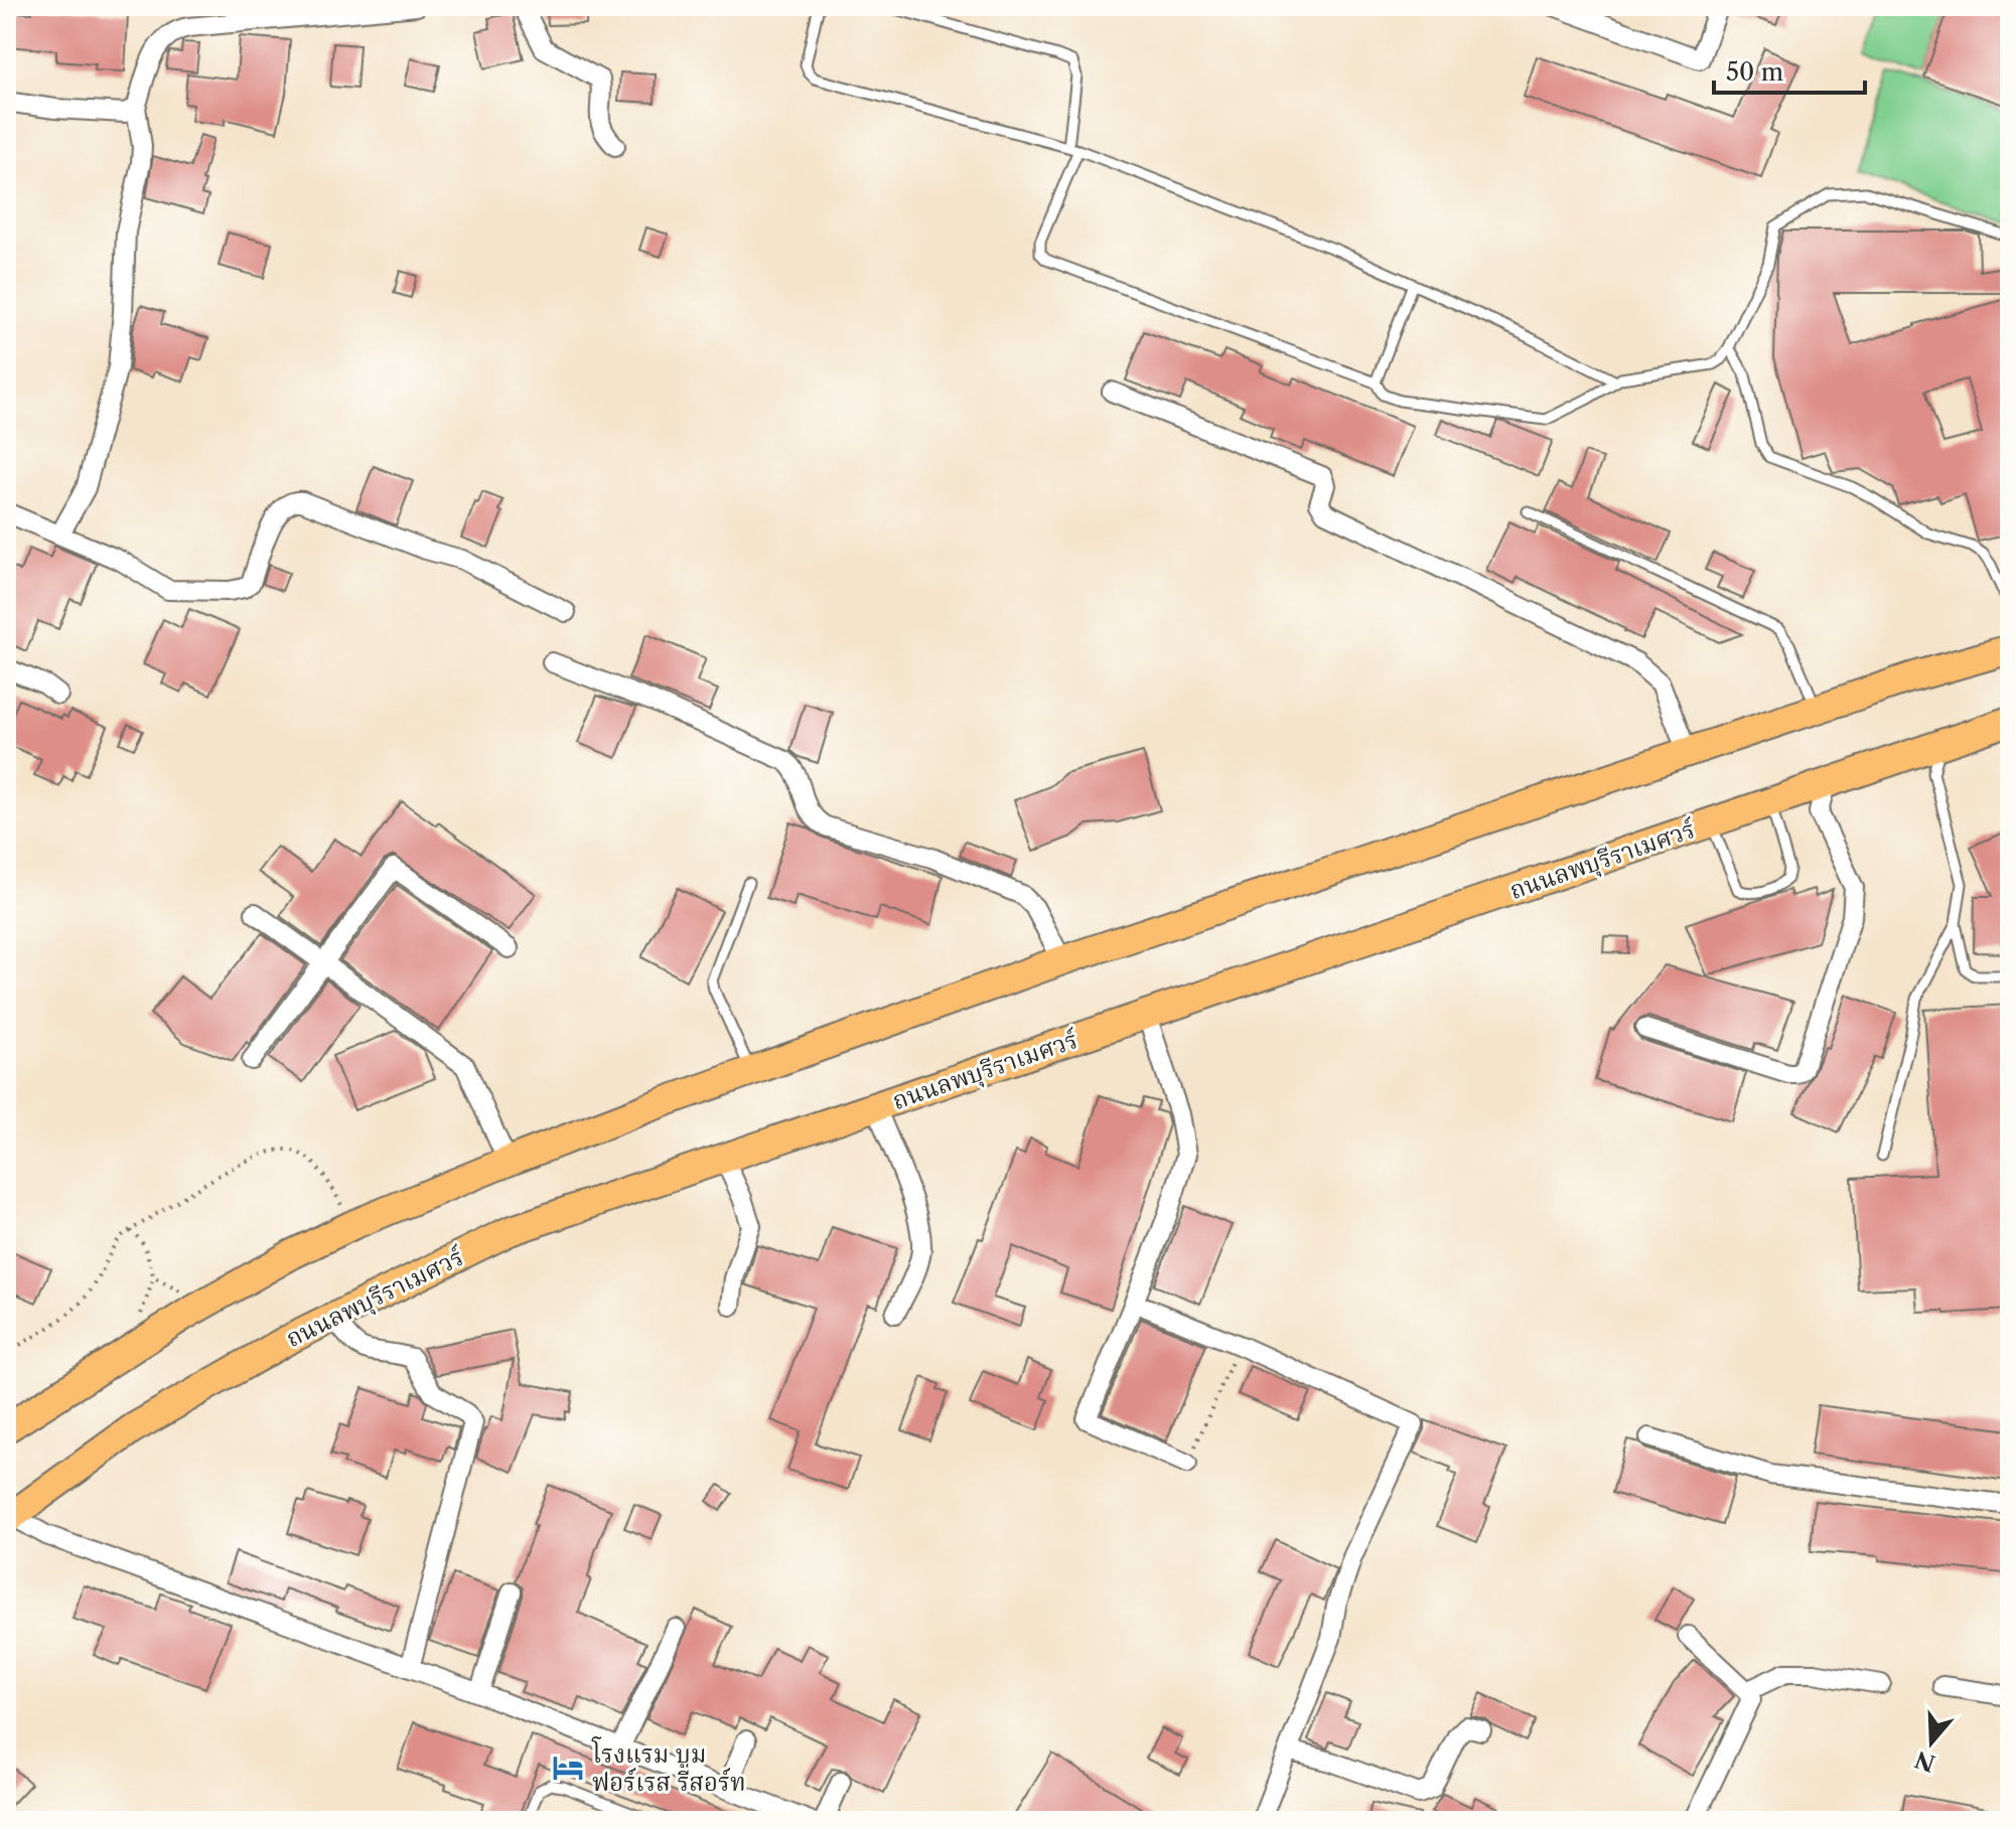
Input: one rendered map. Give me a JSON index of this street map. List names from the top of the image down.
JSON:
{
  "streets": {
    "main road": ["ถนนลพบุรีราเมศวร์"]
  },
  "places": {
    "hotel": ["โรงแรม บูม ฟอร์เรส รีสอร์ท"]
  },
  "scale_bar": "50 m",
  "north": "bottom"
}
